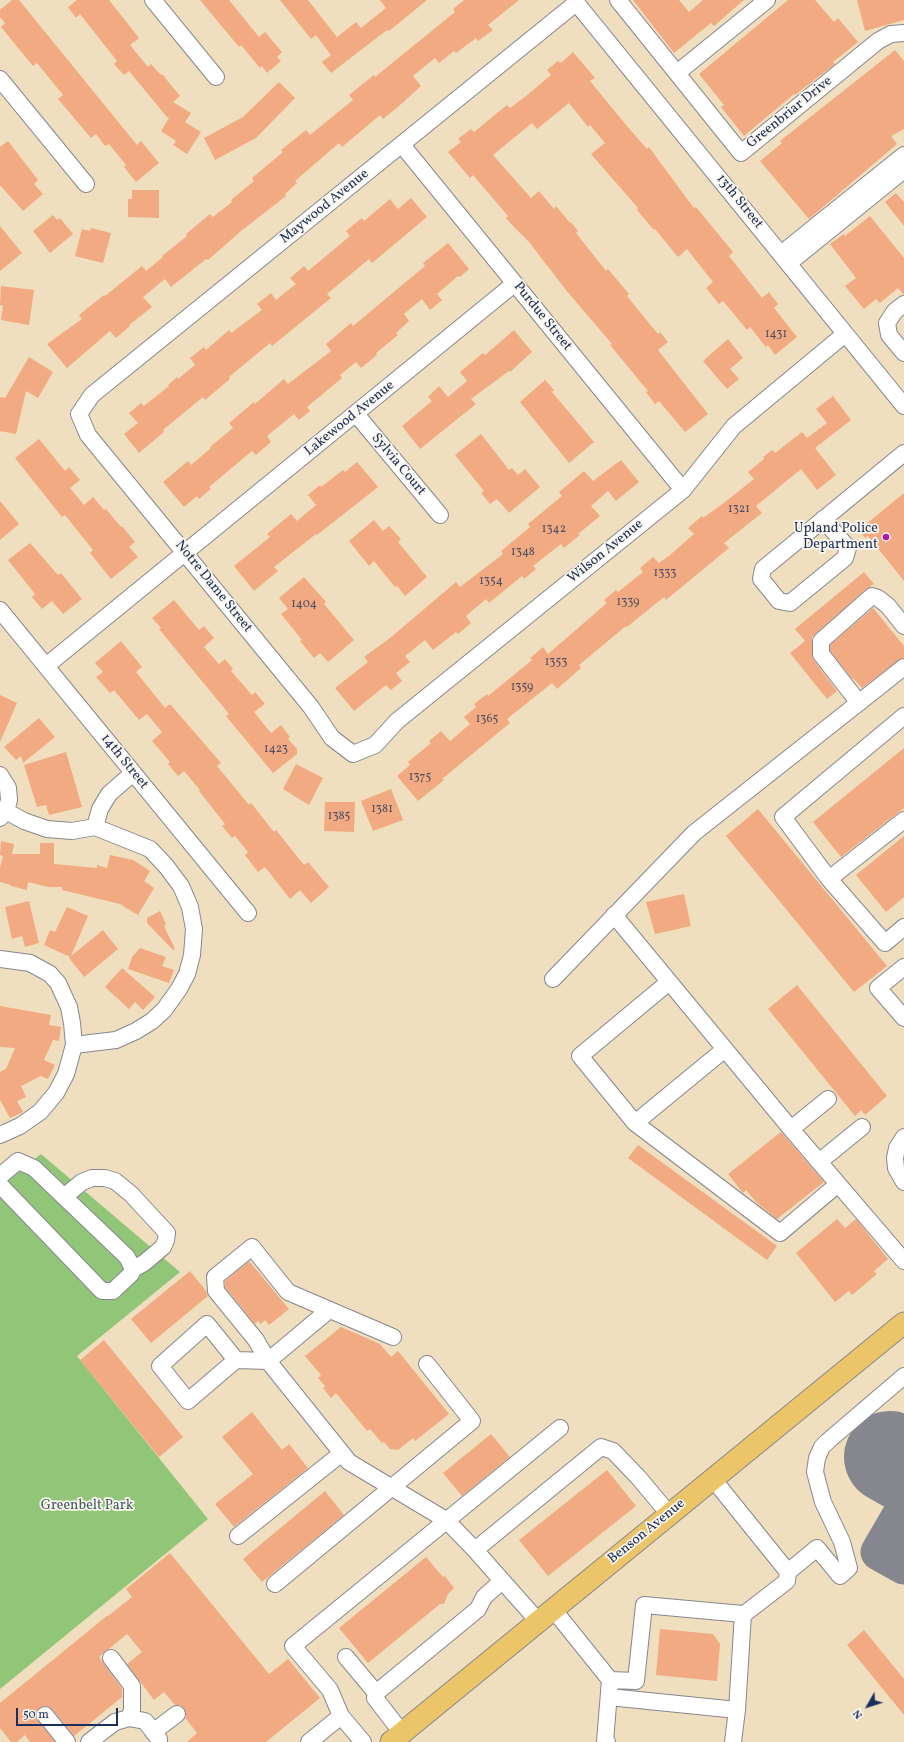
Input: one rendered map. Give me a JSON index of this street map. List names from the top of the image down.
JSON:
{
  "streets": {
    "main road": ["Benson Avenue"],
    "street": [
      "Greenbriar Drive",
      "13th Street",
      "Maywood Avenue",
      "Purdue Street",
      "Lakewood Avenue",
      "Sylvia Court",
      "Wilson Avenue",
      "Notre Dame Street",
      "14th Street"
    ]
  },
  "crossings": [
    ["13th Street", "Maywood Avenue"],
    ["13th Street", "Wilson Avenue"],
    ["Maywood Avenue", "Purdue Street"],
    ["Maywood Avenue", "Notre Dame Street"],
    ["Purdue Street", "Lakewood Avenue"],
    ["Purdue Street", "Wilson Avenue"],
    ["Lakewood Avenue", "Sylvia Court"],
    ["Lakewood Avenue", "Notre Dame Street"],
    ["Lakewood Avenue", "14th Street"],
    ["Wilson Avenue", "Notre Dame Street"]
  ],
  "parks": ["Greenbelt Park"],
  "places": ["Upland Police Department"],
  "house_numbers": [
    "1431",
    "1321",
    "1342",
    "1348",
    "1333",
    "1354",
    "1339",
    "1404",
    "1353",
    "1359",
    "1365",
    "1423",
    "1375",
    "1381",
    "1385"
  ],
  "scale_bar": "50 m",
  "north": "bottom left"
}
